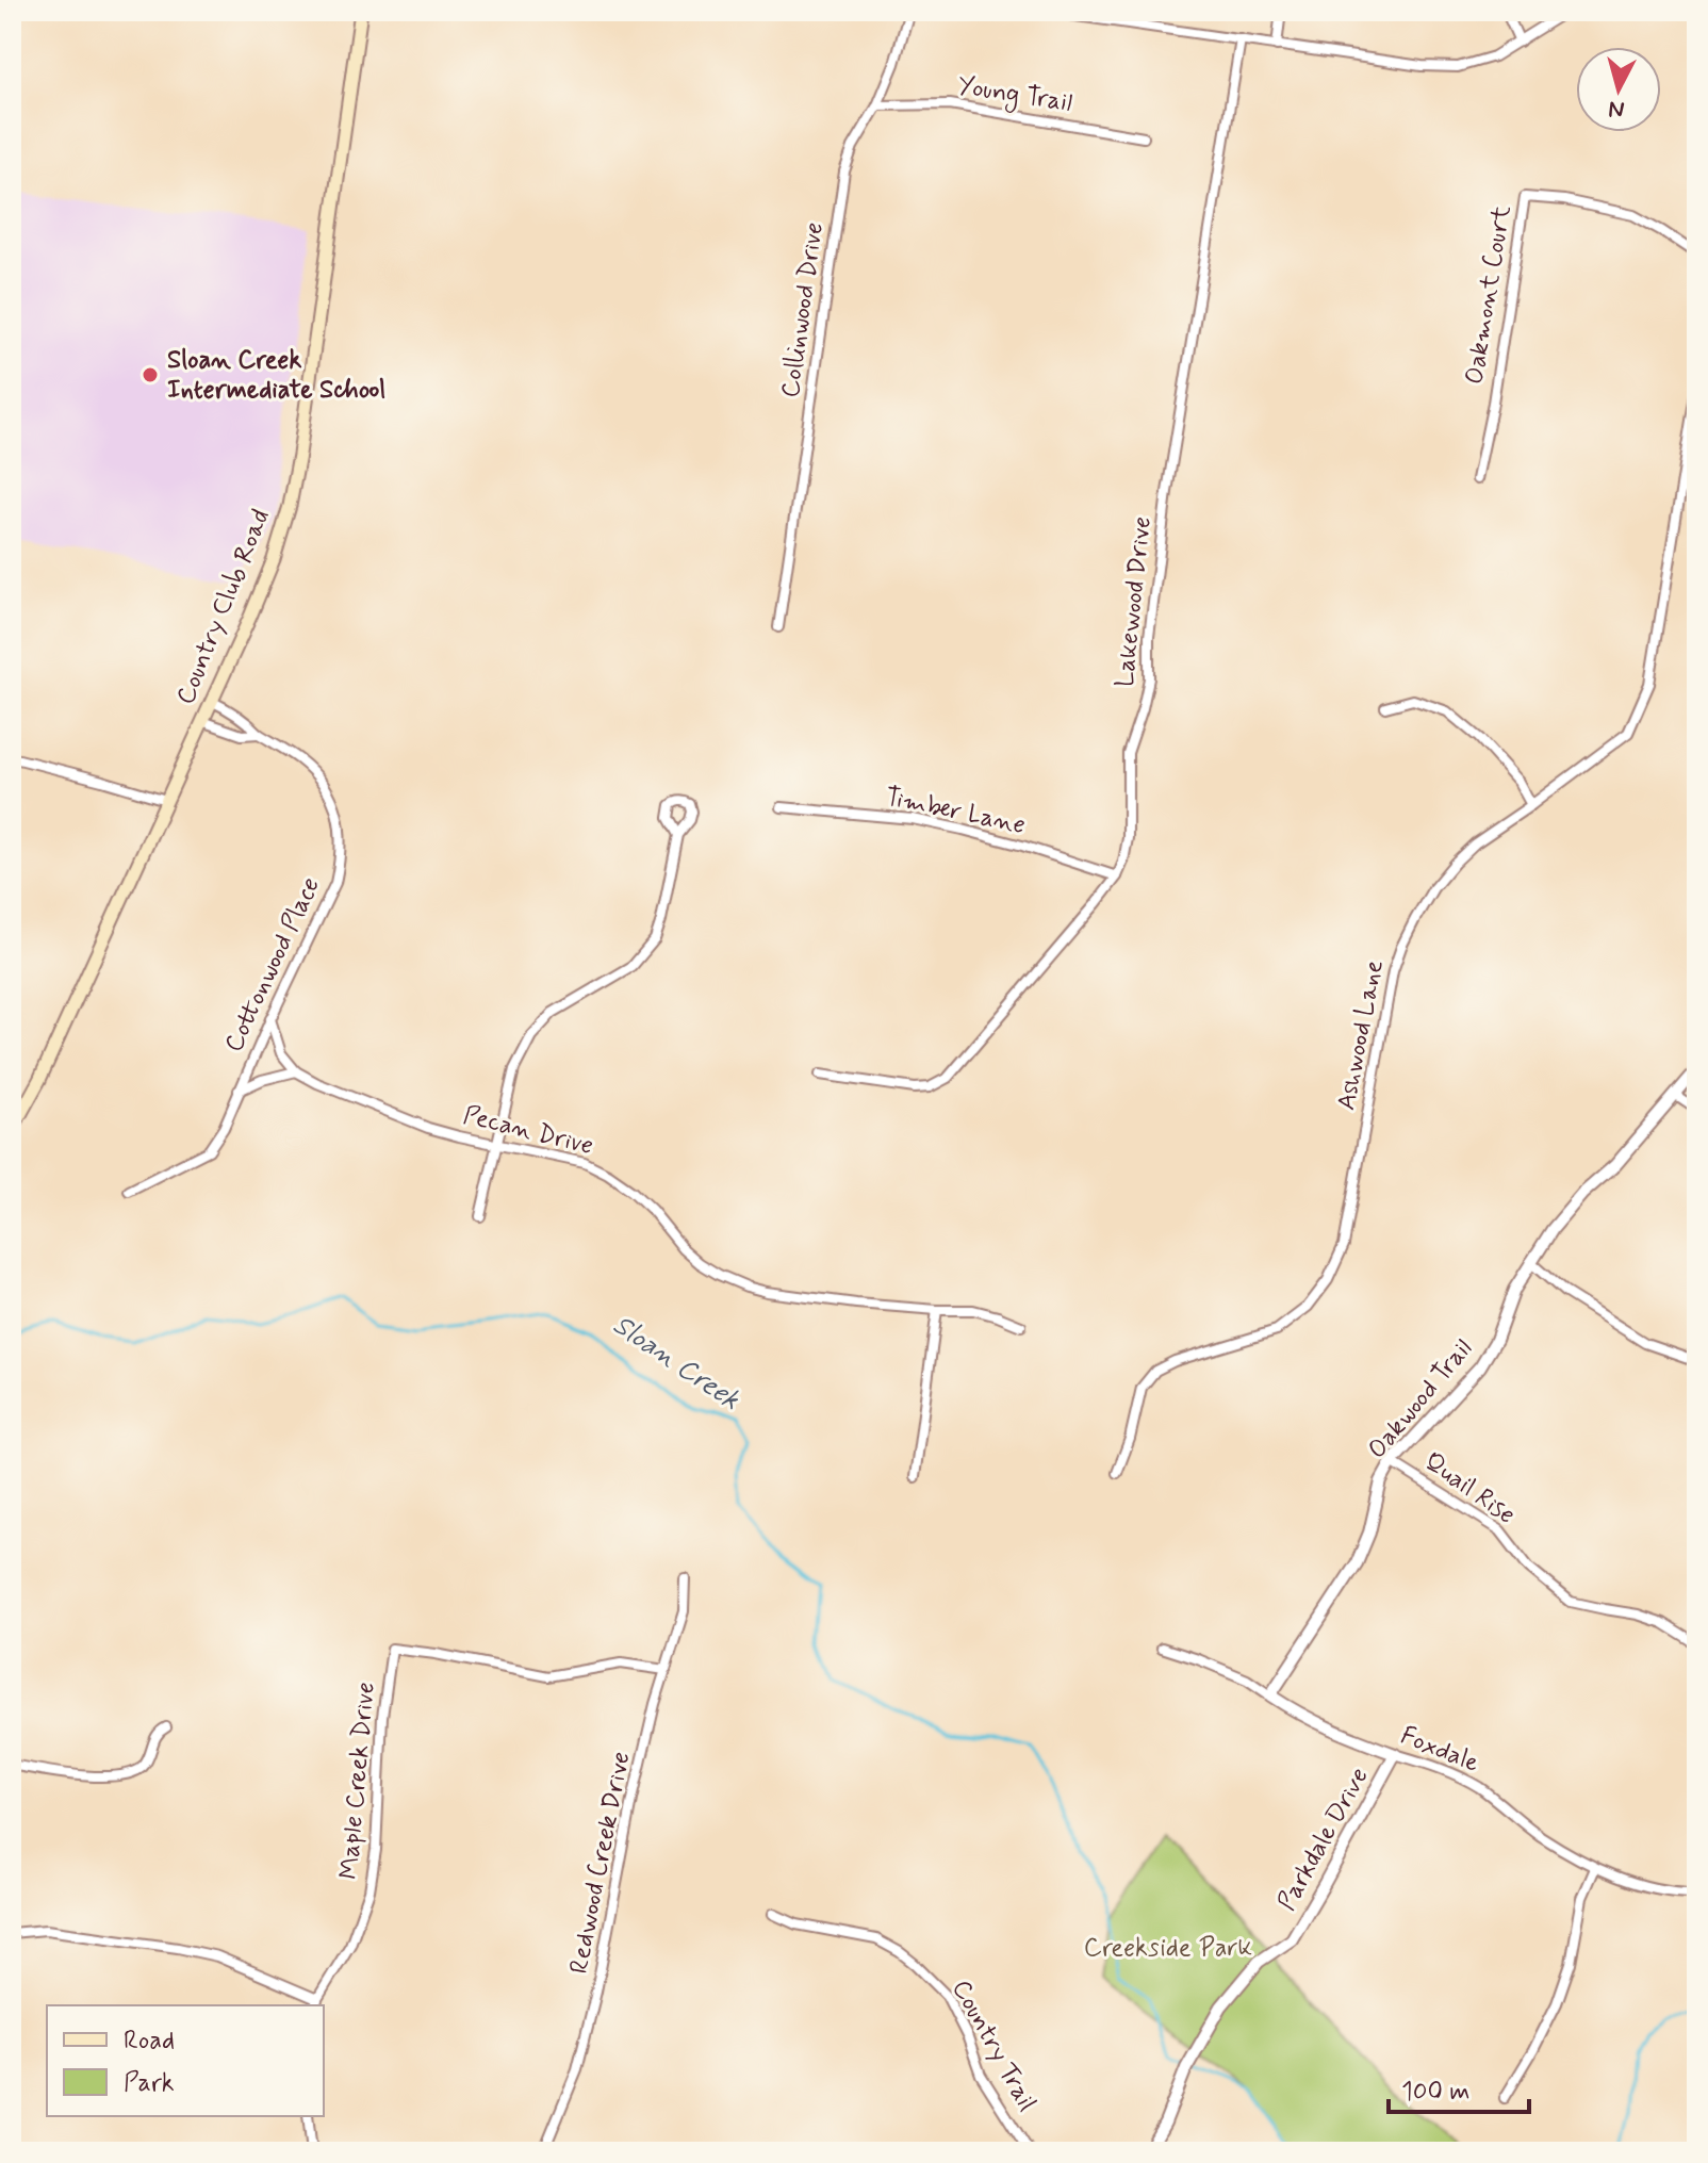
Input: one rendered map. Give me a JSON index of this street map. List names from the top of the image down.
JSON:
{
  "streets": {
    "main road": ["Country Club Road"],
    "street": [
      "Young Trail",
      "Oakmont Court",
      "Collinwood Drive",
      "Lakewood Drive",
      "Timber Lane",
      "Cottonwood Place",
      "Ashwood Lane",
      "Pecan Drive",
      "Oakwood Trail",
      "Quail Rise",
      "Foxdale",
      "Maple Creek Drive",
      "Parkdale Drive",
      "Redwood Creek Drive",
      "Country Trail"
    ]
  },
  "crossings": [
    ["Young Trail", "Collinwood Drive"],
    ["Lakewood Drive", "Timber Lane"],
    ["Country Club Road", "Cottonwood Place"],
    ["Oakwood Trail", "Quail Rise"],
    ["Oakwood Trail", "Foxdale"],
    ["Foxdale", "Parkdale Drive"],
    ["Maple Creek Drive", "Redwood Creek Drive"]
  ],
  "water": ["Sloan Creek"],
  "parks": ["Creekside Park"],
  "places": ["Sloan Creek Intermediate School"],
  "legend": ["Road", "Park"],
  "scale_bar": "100 m",
  "north": "bottom"
}
